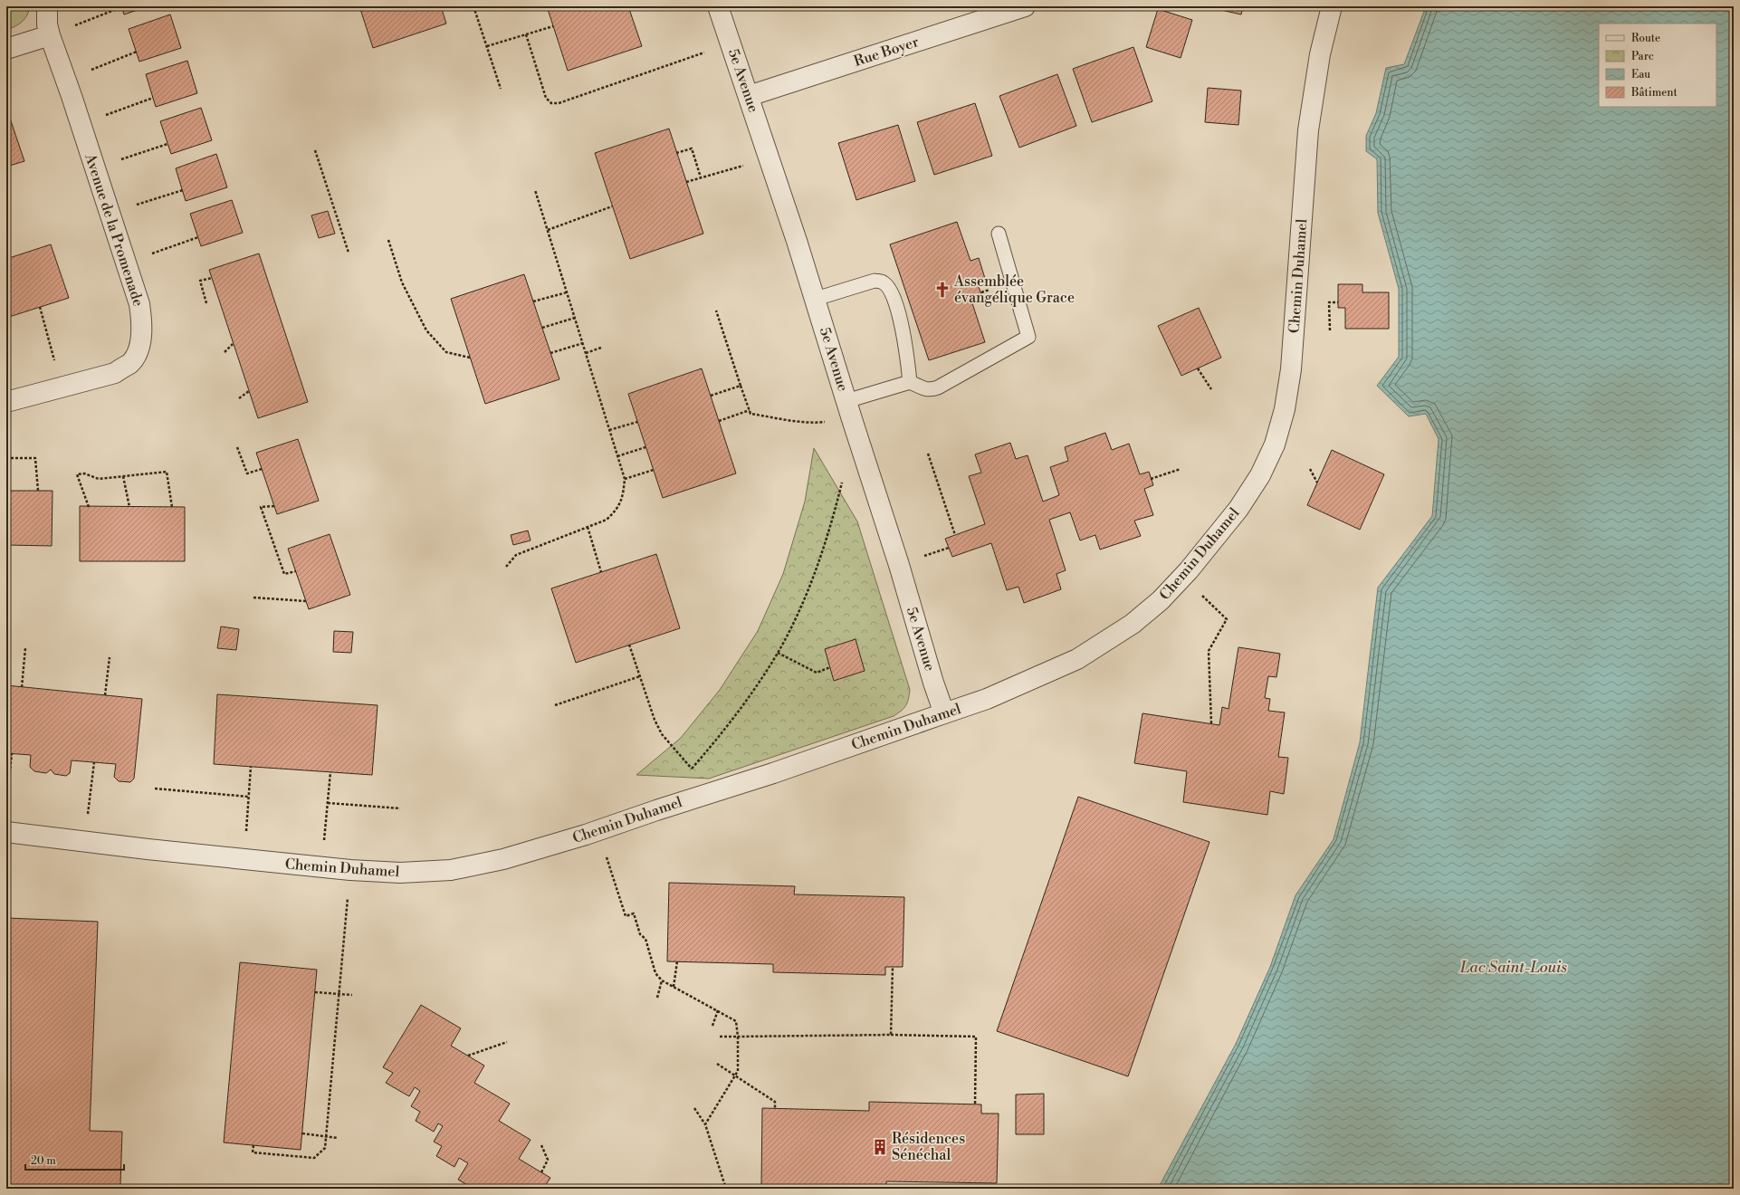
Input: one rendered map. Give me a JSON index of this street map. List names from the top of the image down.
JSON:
{
  "streets": {
    "street": [
      "Rue Boyer",
      "5e Avenue",
      "Avenue de la Promenade",
      "Chemin Duhamel"
    ]
  },
  "crossings": [
    ["Rue Boyer", "5e Avenue"],
    ["5e Avenue", "Chemin Duhamel"]
  ],
  "water": ["Lac Saint-Louis"],
  "places": {
    "church": ["Assemblée évangélique Grace"],
    "building": ["Résidences Sénéchal"]
  },
  "legend": [
    "Route",
    "Parc",
    "Eau",
    "Bâtiment"
  ],
  "scale_bar": "20 m"
}
